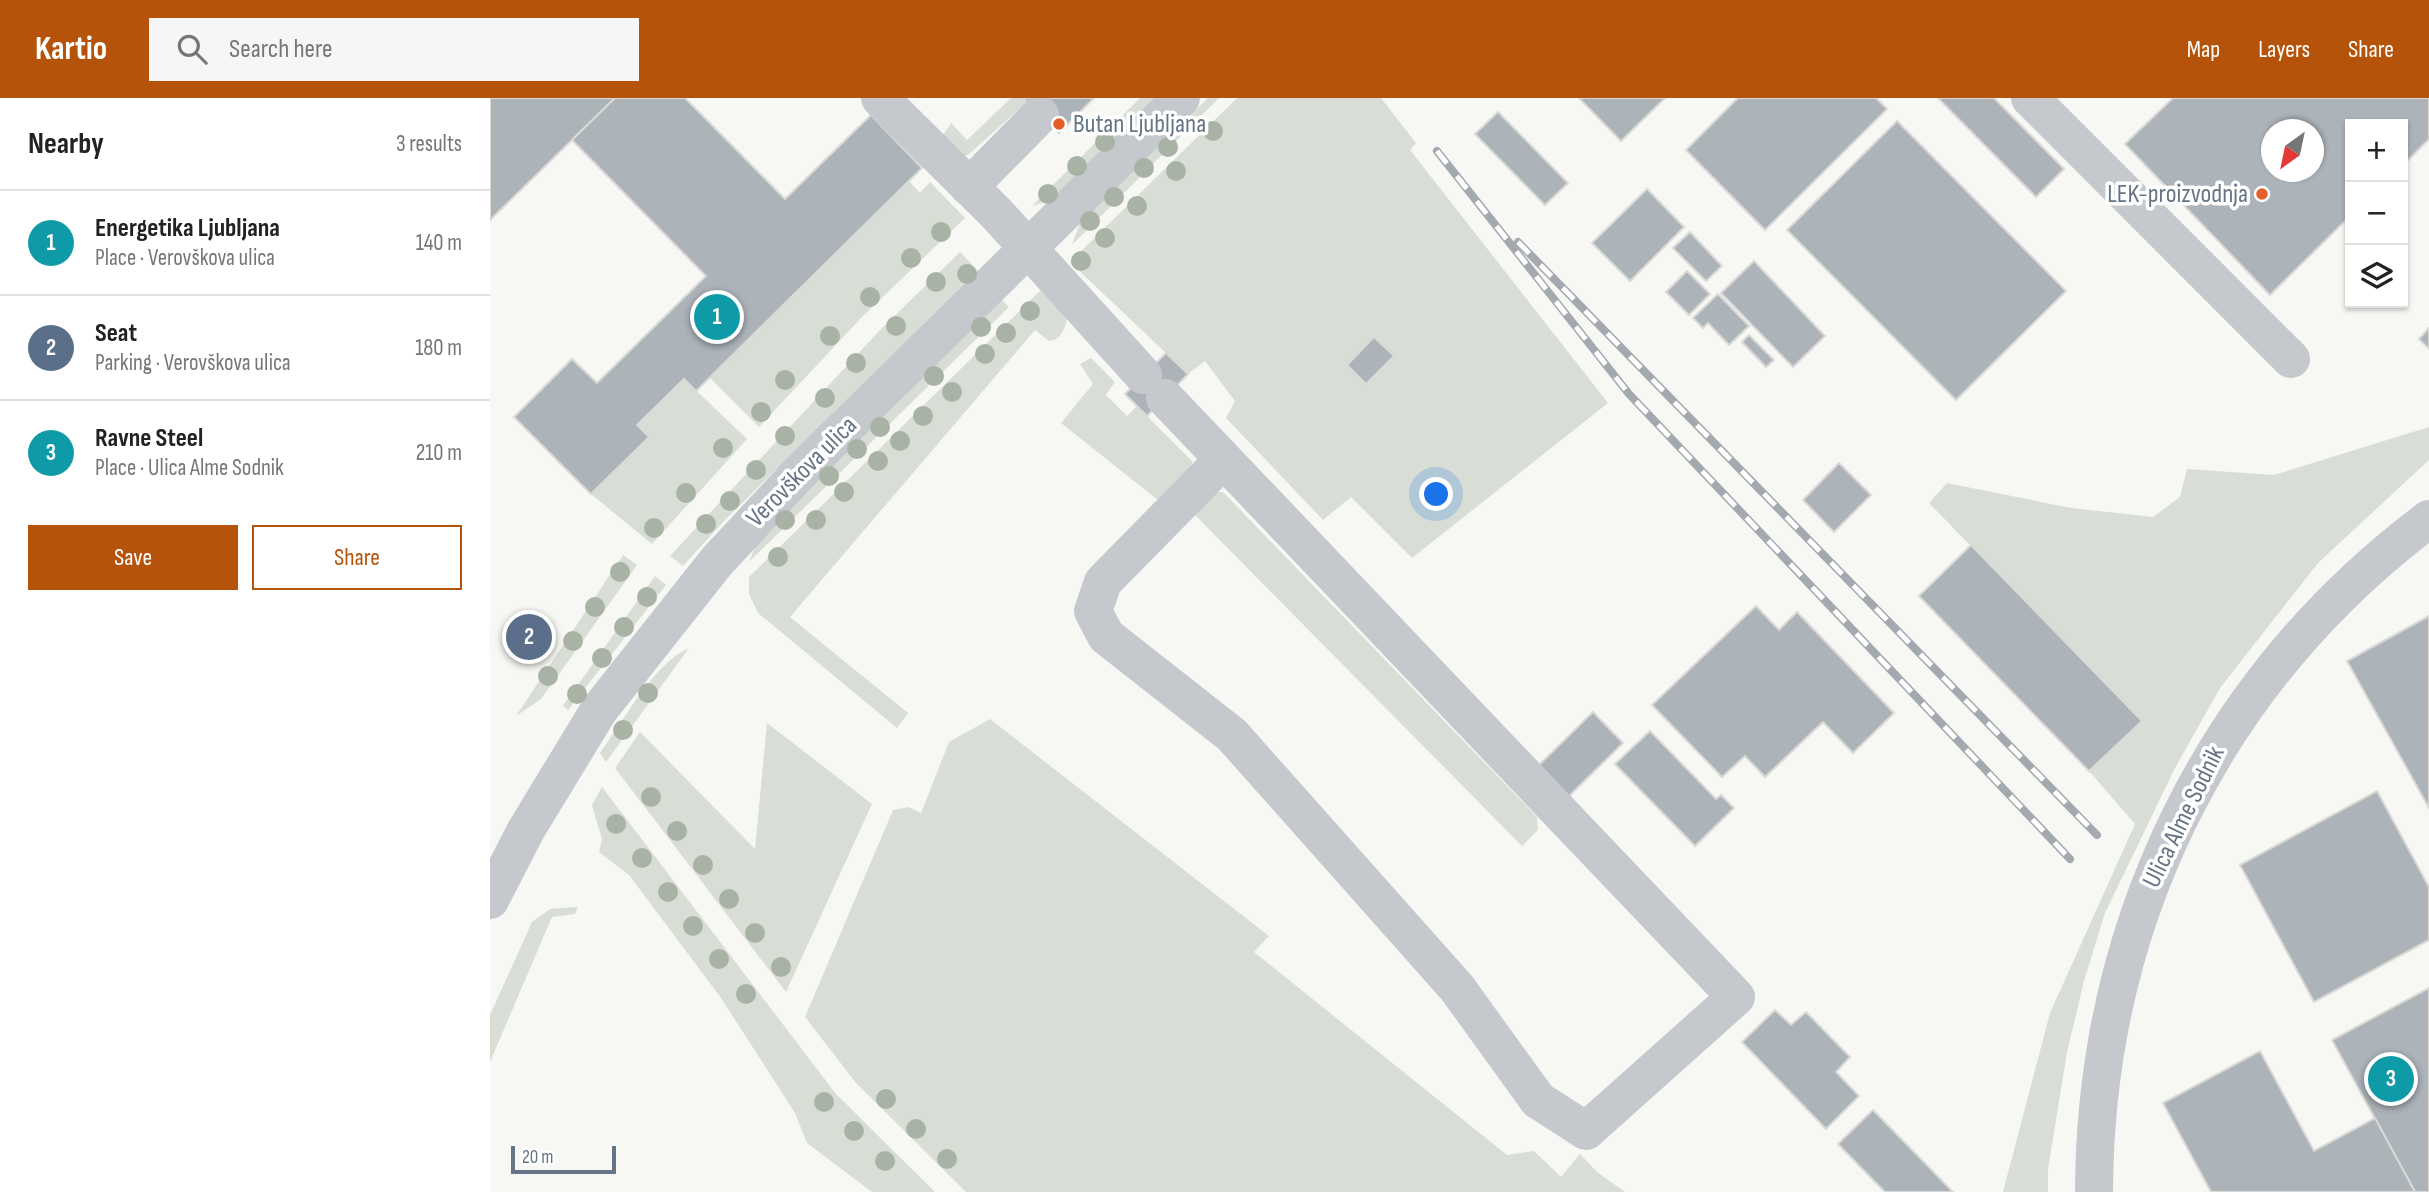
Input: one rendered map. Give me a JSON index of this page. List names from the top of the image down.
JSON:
{
  "streets": {
    "street": ["Verovškova ulica", "Ulica Alme Sodnik"]
  },
  "places": ["Butan Ljubljana", "LEK-proizvodnja"],
  "scale_bar": "20 m",
  "north": "bottom left",
  "page": {
    "header": "Kartio",
    "search": "Search here",
    "nav": ["Map", "Layers", "Share"],
    "heading": ["Nearby", "3 results"],
    "map_buttons": ["+", "−"],
    "list": [
      {
        "mark": "1",
        "name": "Energetika Ljubljana",
        "note": "Place · Verovškova ulica",
        "value": "140 m"
      },
      {
        "mark": "2",
        "name": "Seat",
        "note": "Parking · Verovškova ulica",
        "value": "180 m"
      },
      {
        "mark": "3",
        "name": "Ravne Steel",
        "note": "Place · Ulica Alme Sodnik",
        "value": "210 m"
      }
    ],
    "pins": ["1", "2", "3"],
    "buttons": ["Save", "Share"],
    "scale": "20 m"
  }
}
